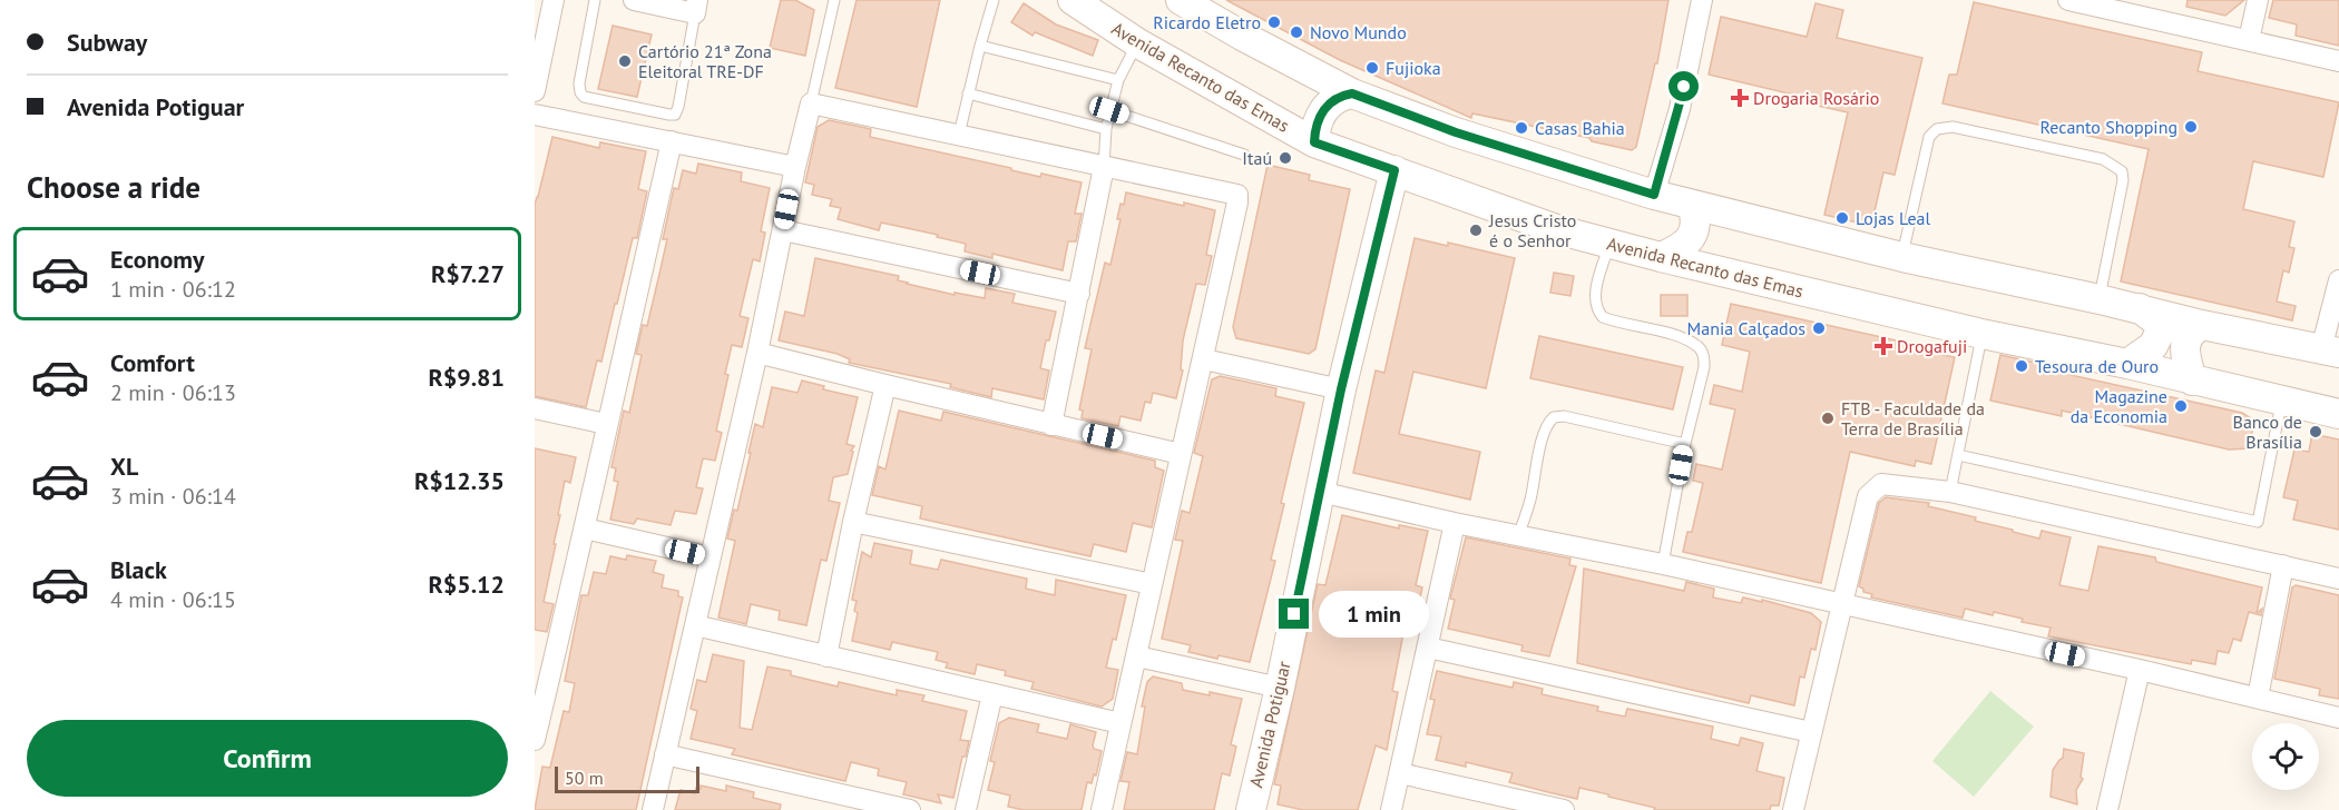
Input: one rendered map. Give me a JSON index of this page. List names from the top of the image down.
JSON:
{
  "streets": {
    "main road": ["Avenida Recanto das Emas", "Avenida Potiguar"]
  },
  "crossings": [
    ["Avenida Recanto das Emas", "Avenida Potiguar"]
  ],
  "places": {
    "other": [
      "Ricardo Eletro",
      "Novo Mundo",
      "Cartório 21ª Zona Eleitoral TRE-DF",
      "Fujioka",
      "Recanto Shopping",
      "Casas Bahia",
      "Itaú",
      "Lojas Leal",
      "Jesus Cristo é o Senhor",
      "Mania Calçados",
      "Tesoura de Ouro",
      "Magazine da Economia",
      "FTB - Faculdade da Terra de Brasília",
      "Banco de Brasília"
    ],
    "health": ["Drogaria Rosário", "Drogafuji"]
  },
  "scale_bar": "50 m",
  "page": {
    "banner": ["Subway", "Avenida Potiguar"],
    "heading": "Choose a ride",
    "list": [
      {
        "name": "Economy",
        "note": "1 min · 06:12",
        "value": "R$7.27"
      },
      {
        "name": "Comfort",
        "note": "2 min · 06:13",
        "value": "R$9.81"
      },
      {
        "name": "XL",
        "note": "3 min · 06:14",
        "value": "R$12.35"
      },
      {
        "name": "Black",
        "note": "4 min · 06:15",
        "value": "R$5.12"
      }
    ],
    "bubble": "1 min",
    "buttons": "Confirm",
    "scale": "50 m"
  }
}
